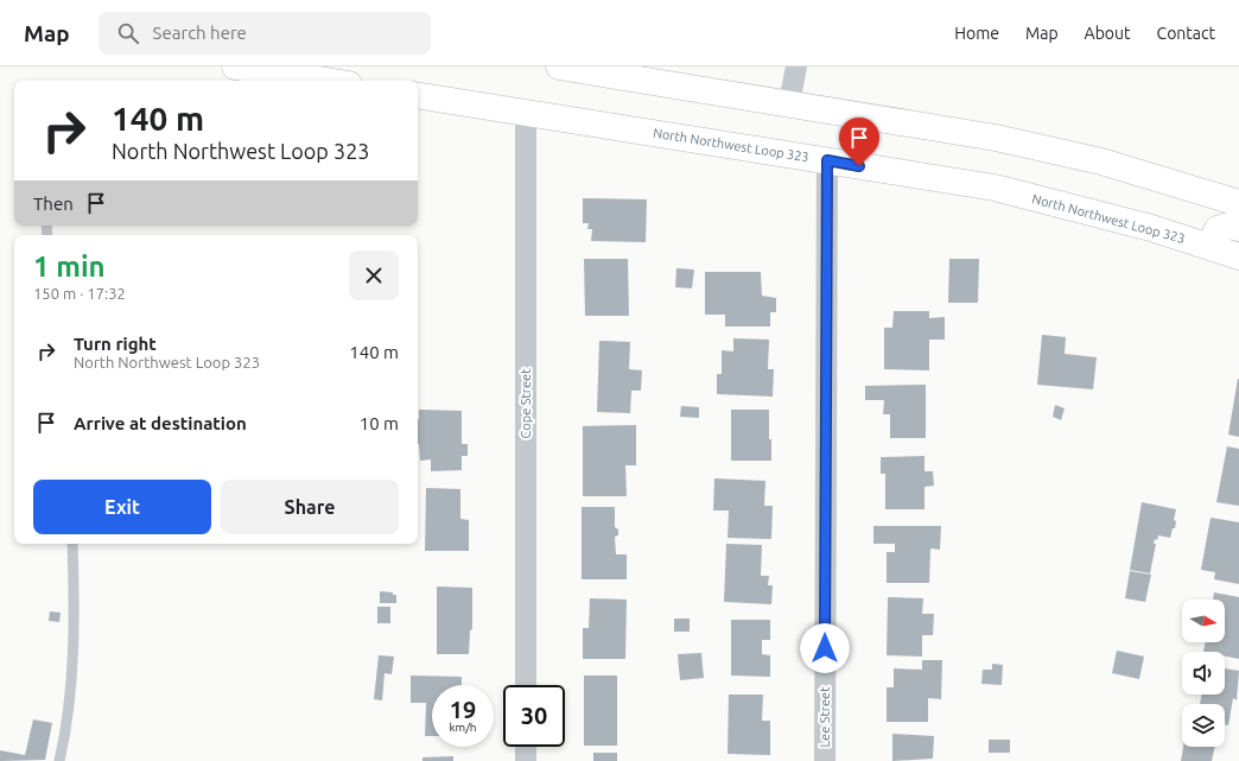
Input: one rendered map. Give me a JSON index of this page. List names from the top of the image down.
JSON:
{
  "streets": {
    "highway": ["North Northwest Loop 323"],
    "street": ["Cope Street", "Lee Street"]
  },
  "crossings": [
    ["North Northwest Loop 323", "Cope Street"],
    ["North Northwest Loop 323", "Lee Street"]
  ],
  "north": "right",
  "page": {
    "header": "Map",
    "search": "Search here",
    "nav": [
      "Home",
      "Map",
      "About",
      "Contact"
    ],
    "turn": ["140 m", "North Northwest Loop 323"],
    "then": "Then",
    "heading": ["1 min", "150 m · 17:32"],
    "list": [
      {
        "name": "Turn right",
        "note": "North Northwest Loop 323",
        "value": "140 m"
      },
      {
        "name": "Arrive at destination",
        "value": "10 m"
      }
    ],
    "buttons": ["Exit", "Share"],
    "speed": "19 km/h",
    "limit": "30"
  }
}
